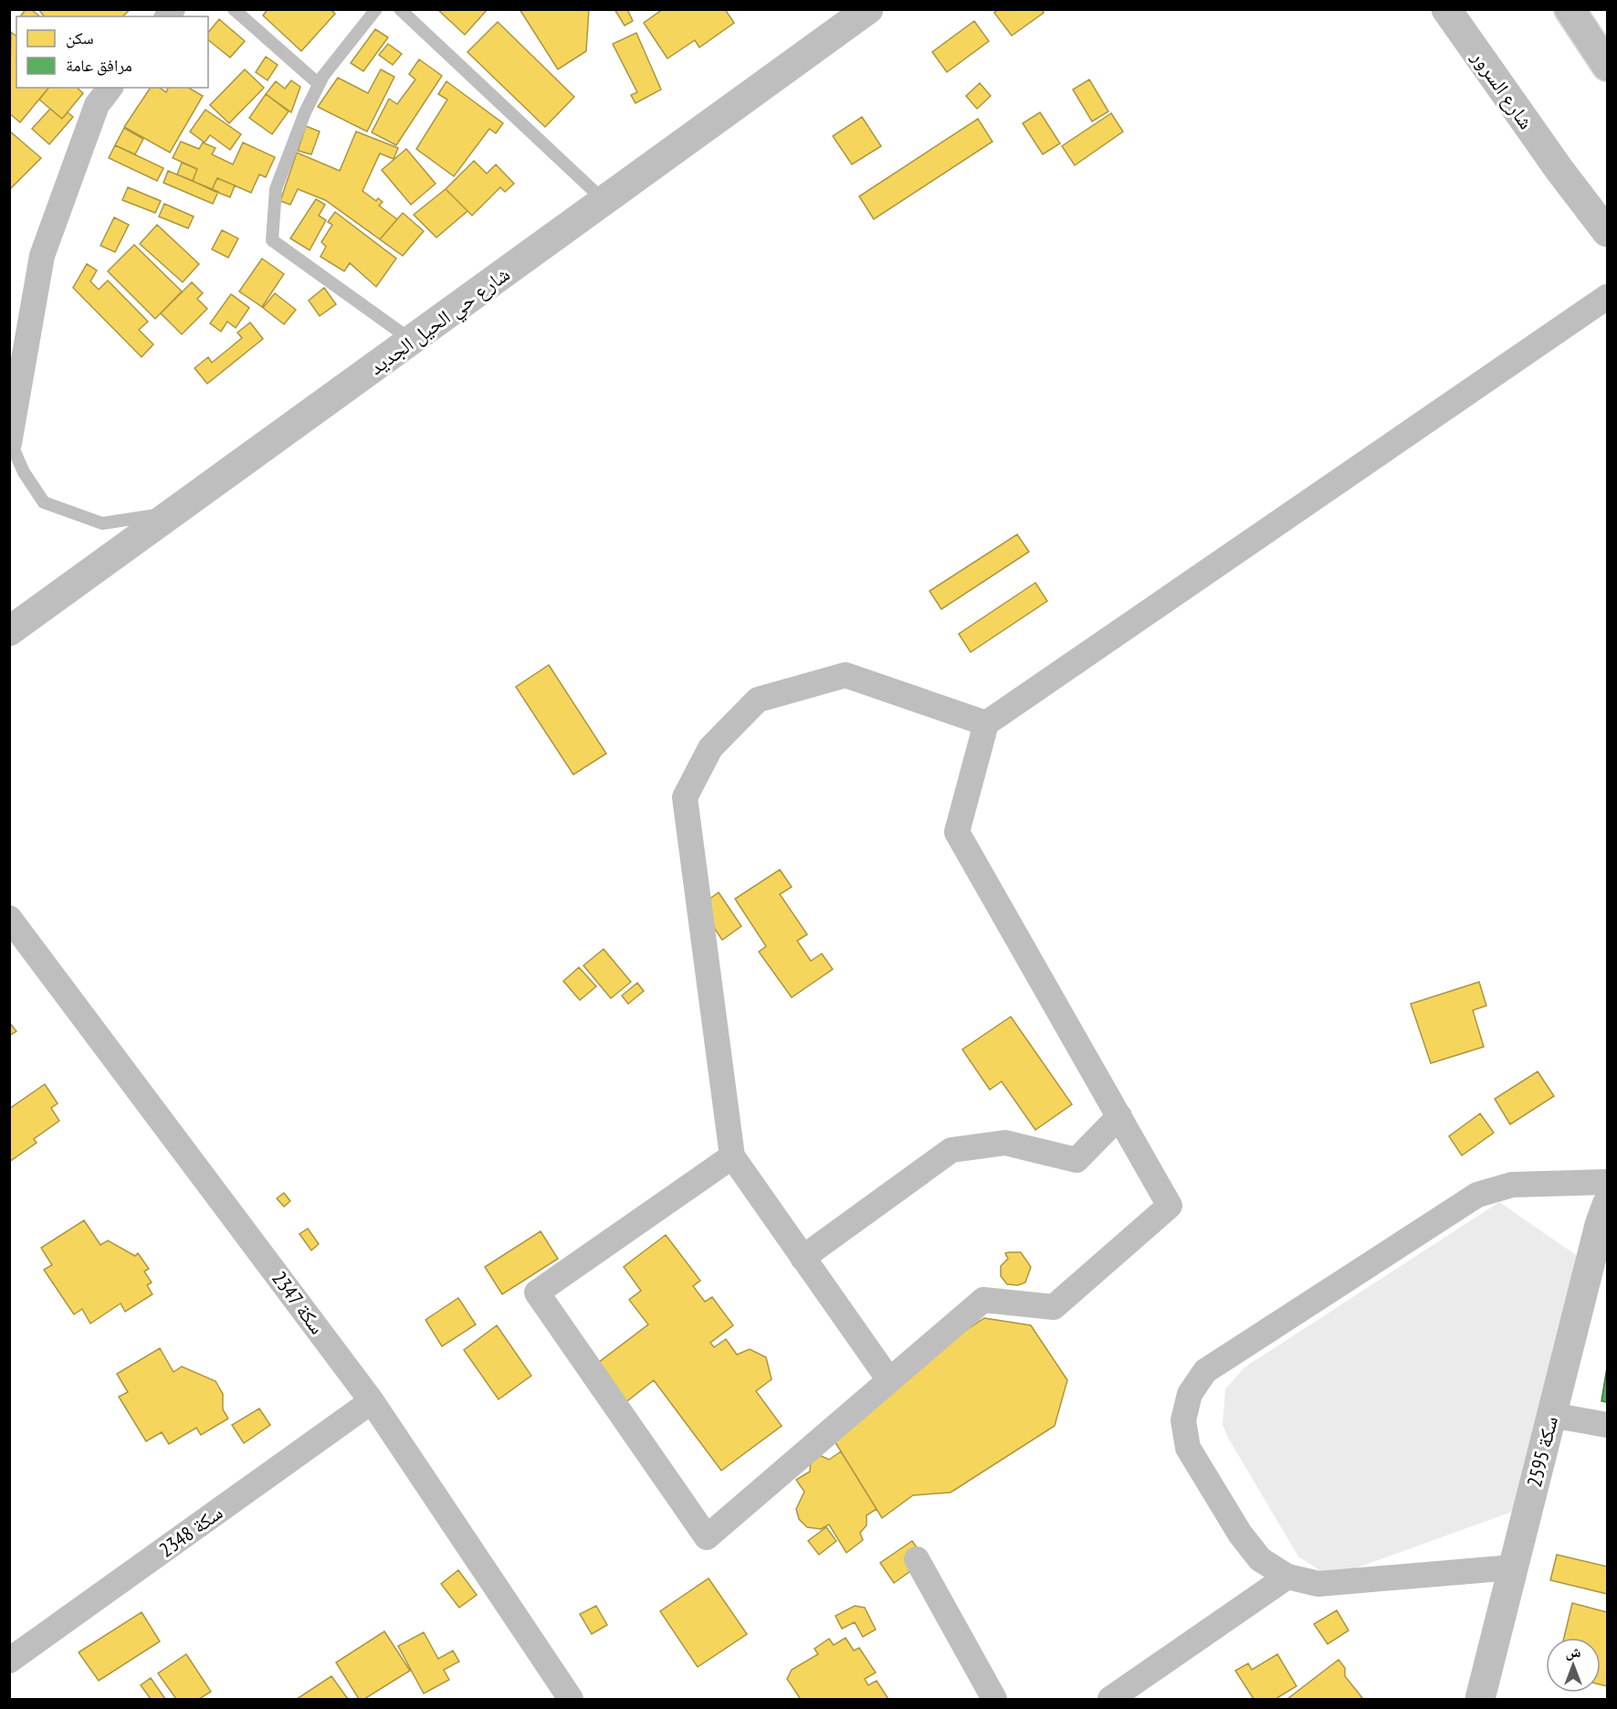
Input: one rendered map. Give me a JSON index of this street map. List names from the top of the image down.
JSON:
{
  "streets": {
    "main road": ["شارع السرور", "شارع حي الحيل الجديد", "سكة 2595"],
    "street": ["سكة 2347", "سكة 2348"]
  },
  "crossings": [
    ["سكة 2347", "سكة 2348"]
  ],
  "legend": ["سكن", "مرافق عامة"],
  "north": "top"
}
